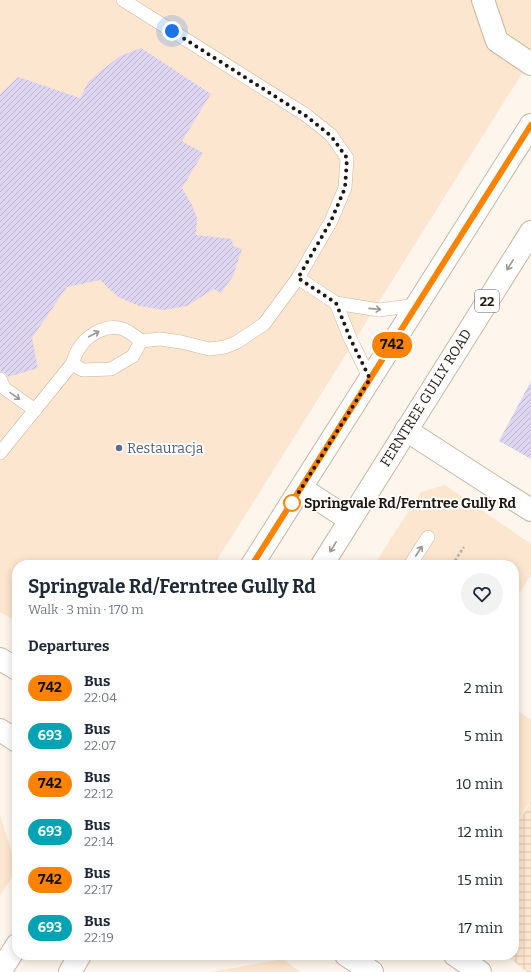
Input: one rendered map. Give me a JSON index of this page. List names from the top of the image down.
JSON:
{
  "streets": {
    "main road": ["22", "FERNTREE GULLY ROAD"]
  },
  "places": ["Restauracja", "Springvale Rd/Ferntree Gully Rd"],
  "lines": ["bus line 742"],
  "page": {
    "on_map": "742",
    "heading": [
      ["Springvale Rd/Ferntree Gully Rd", "Walk · 3 min · 170 m"],
      "Departures"
    ],
    "list": [
      {
        "mark": "742",
        "name": "Bus",
        "note": "22:04",
        "value": "2 min"
      },
      {
        "mark": "693",
        "name": "Bus",
        "note": "22:07",
        "value": "5 min"
      },
      {
        "mark": "742",
        "name": "Bus",
        "note": "22:12",
        "value": "10 min"
      },
      {
        "mark": "693",
        "name": "Bus",
        "note": "22:14",
        "value": "12 min"
      },
      {
        "mark": "742",
        "name": "Bus",
        "note": "22:17",
        "value": "15 min"
      },
      {
        "mark": "693",
        "name": "Bus",
        "note": "22:19",
        "value": "17 min"
      }
    ]
  }
}
